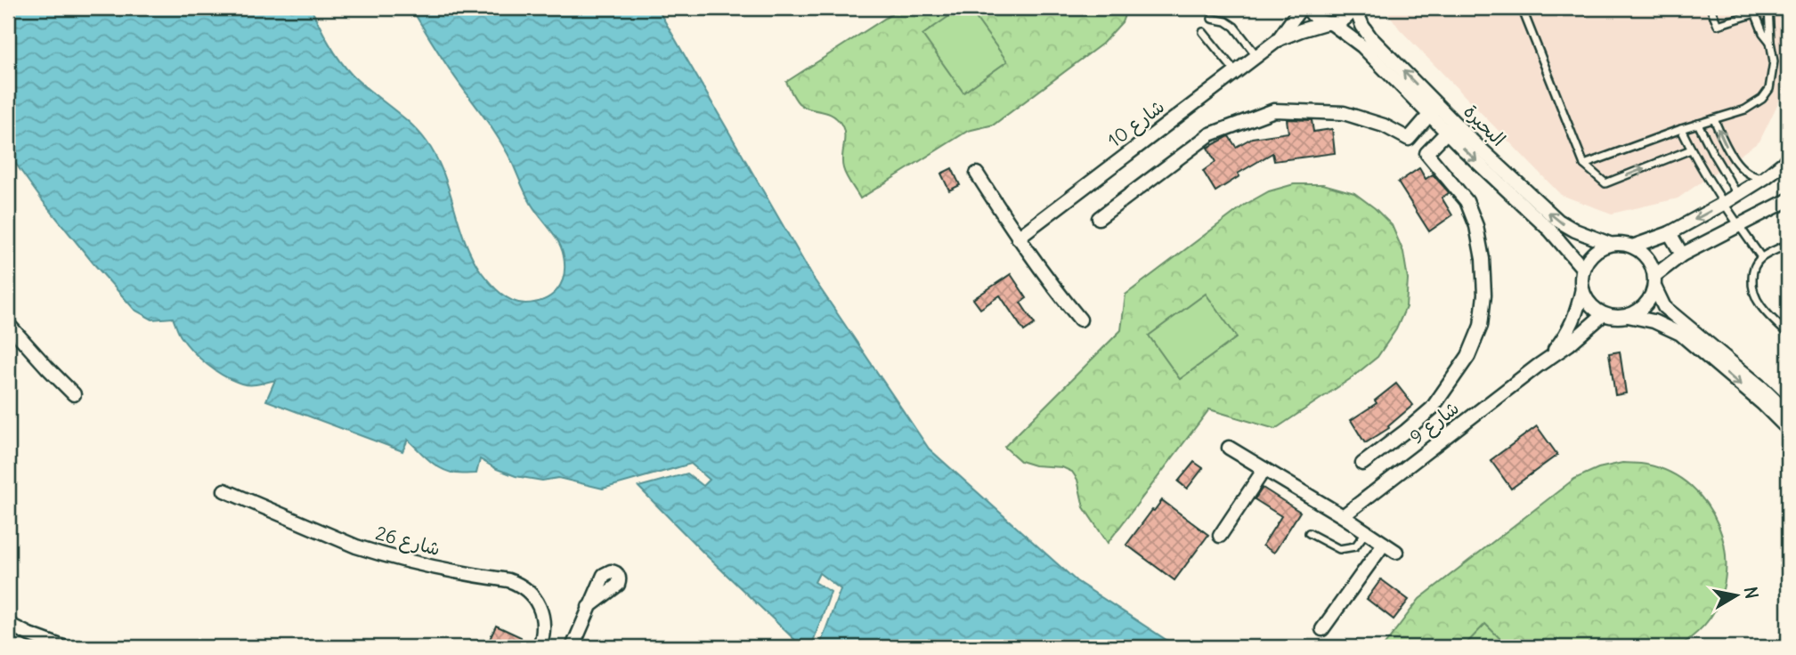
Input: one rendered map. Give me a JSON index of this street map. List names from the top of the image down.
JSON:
{
  "streets": {
    "street": [
      "شارع 10",
      "البحيرة",
      "شارع 9",
      "شارع 26"
    ]
  },
  "crossings": [
    ["شارع 10", "البحيرة"],
    ["البحيرة", "شارع 9"]
  ],
  "north": "right"
}
